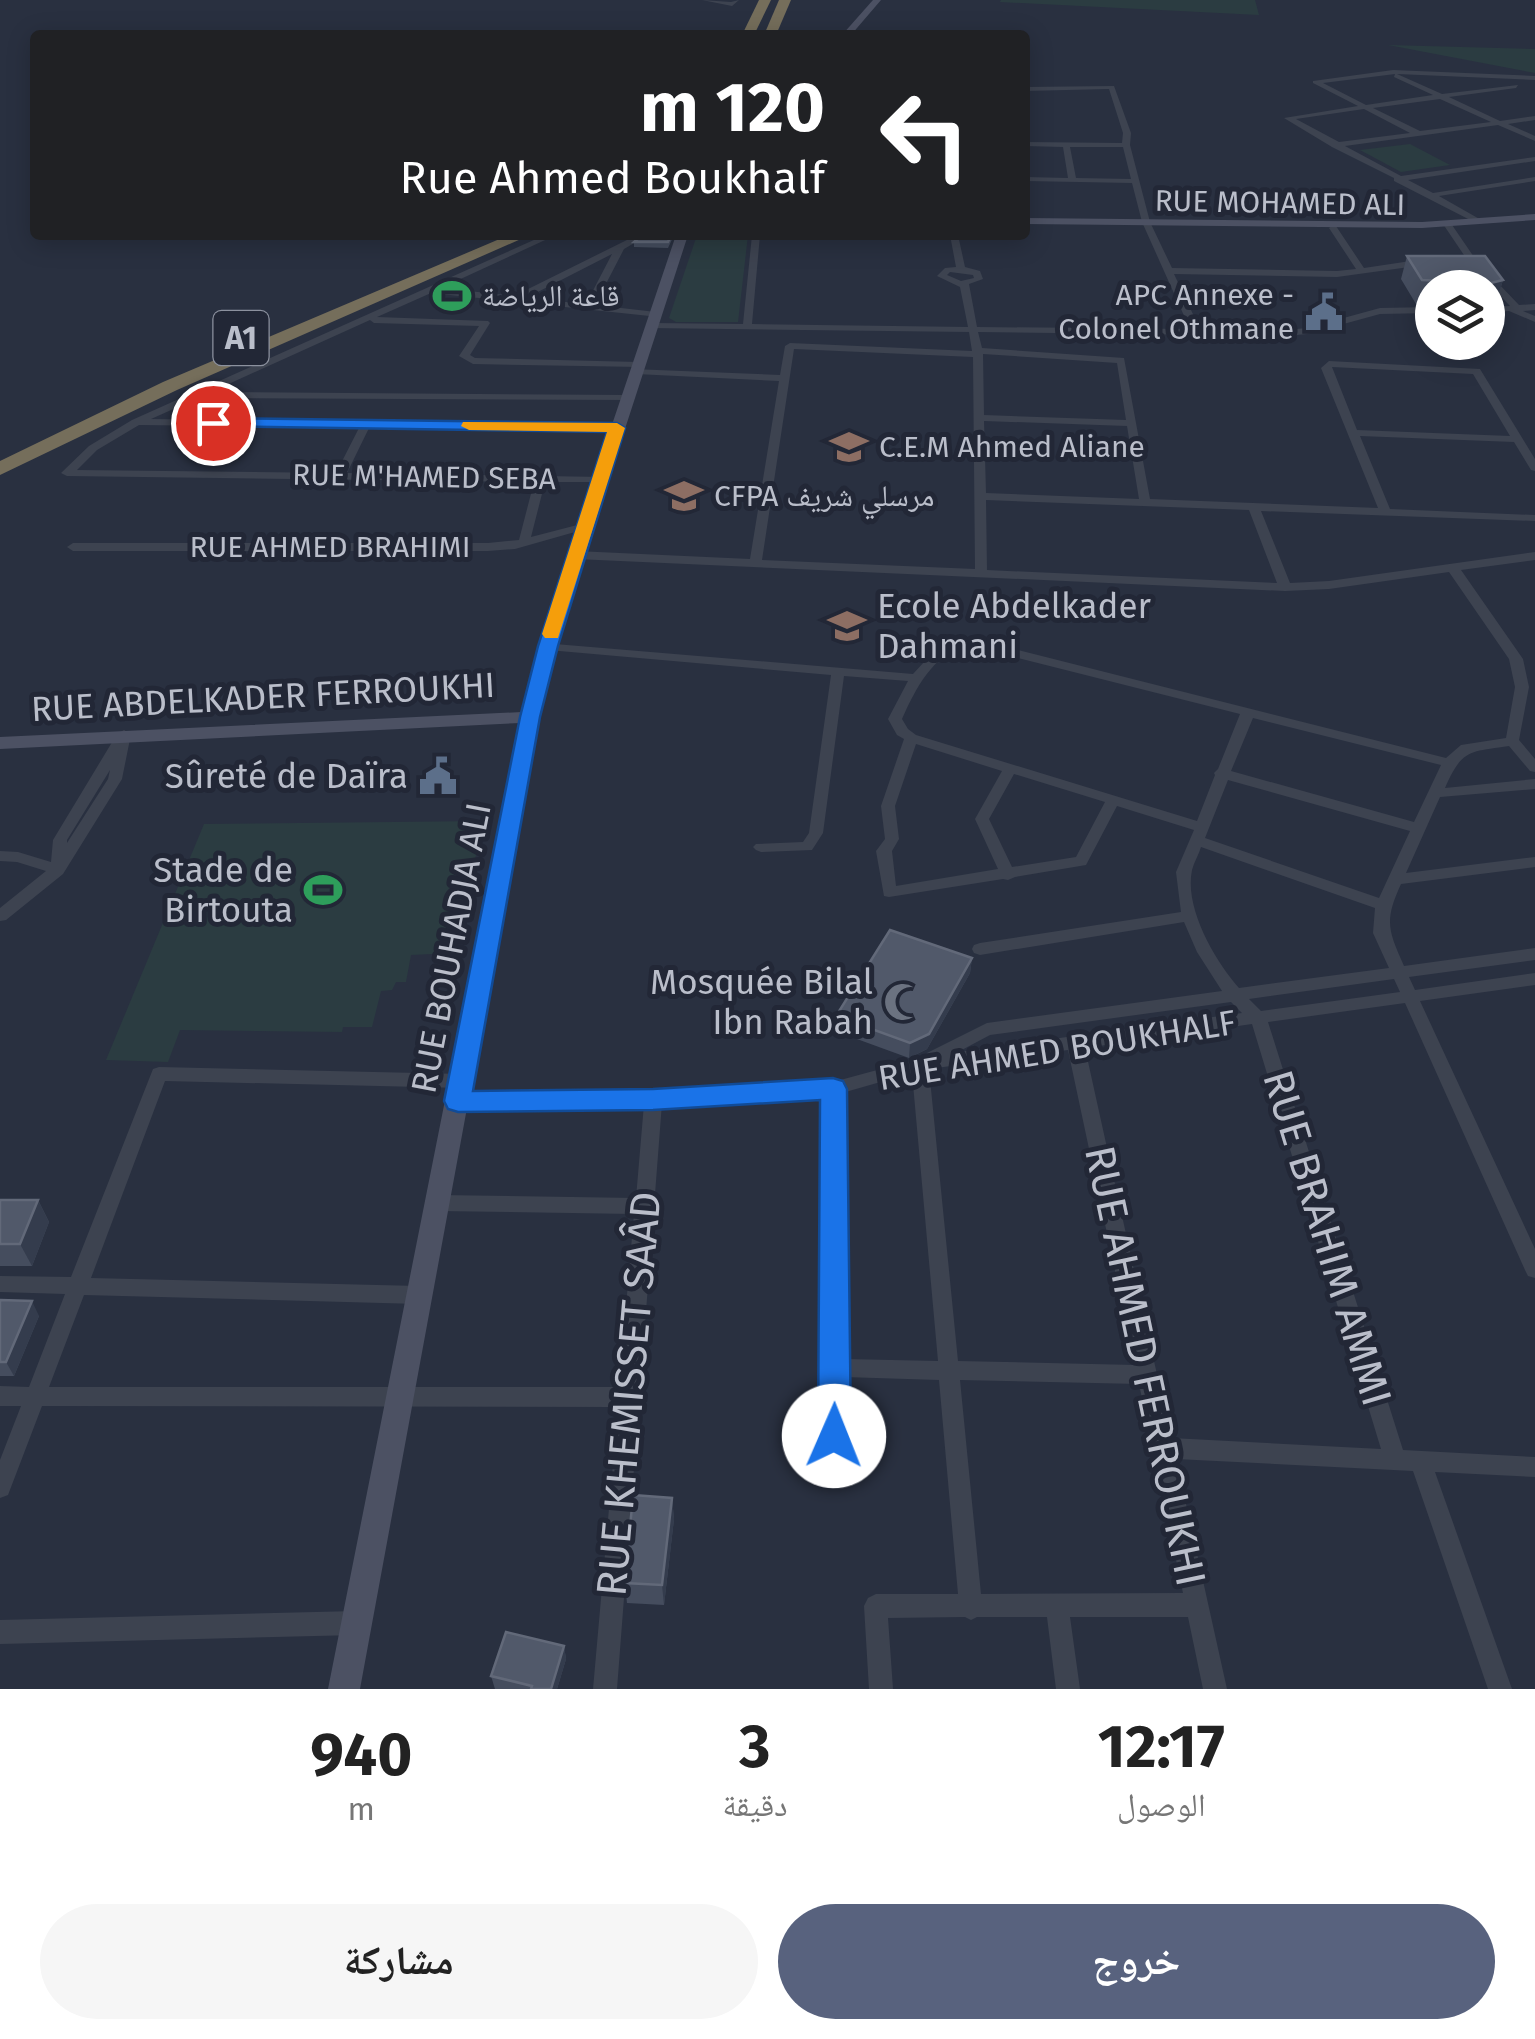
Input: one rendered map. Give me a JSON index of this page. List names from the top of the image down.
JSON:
{
  "streets": {
    "highway": ["A1"],
    "main road": ["RUE MOHAMED ALI", "RUE ABDELKADER FERROUKHI", "RUE BOUHADJA ALI"],
    "street": [
      "RUE M'HAMED SEBA",
      "RUE AHMED BRAHIMI",
      "RUE AHMED BOUKHALF",
      "RUE BRAHIM AMMI",
      "RUE AHMED FERROUKHI",
      "RUE KHEMISSET SAÂD"
    ]
  },
  "crossings": [
    ["RUE M'HAMED SEBA", "RUE BOUHADJA ALI"],
    ["RUE AHMED BRAHIMI", "RUE BOUHADJA ALI"],
    ["RUE ABDELKADER FERROUKHI", "RUE BOUHADJA ALI"],
    ["RUE BOUHADJA ALI", "RUE AHMED BOUKHALF"],
    ["RUE AHMED BOUKHALF", "RUE BRAHIM AMMI"],
    ["RUE AHMED BOUKHALF", "RUE AHMED FERROUKHI"],
    ["RUE AHMED BOUKHALF", "RUE KHEMISSET SAÂD"]
  ],
  "places": {
    "sports": ["قاعة الرياضة", "Stade de Birtouta"],
    "public building": ["APC Annexe - Colonel Othmane", "Sûreté de Daïra"],
    "school or university": ["C.E.M Ahmed Aliane", "CFPA مرسلي شريف", "Ecole Abdelkader Dahmani"],
    "mosque": ["Mosquée Bilal Ibn Rabah"]
  },
  "page": {
    "turn": ["120 m", "Rue Ahmed Boukhalf"],
    "eta": [
      "12:17",
      "الوصول",
      "3",
      "دقيقة",
      "940",
      "m"
    ],
    "buttons": ["خروج", "مشاركة"]
  }
}
